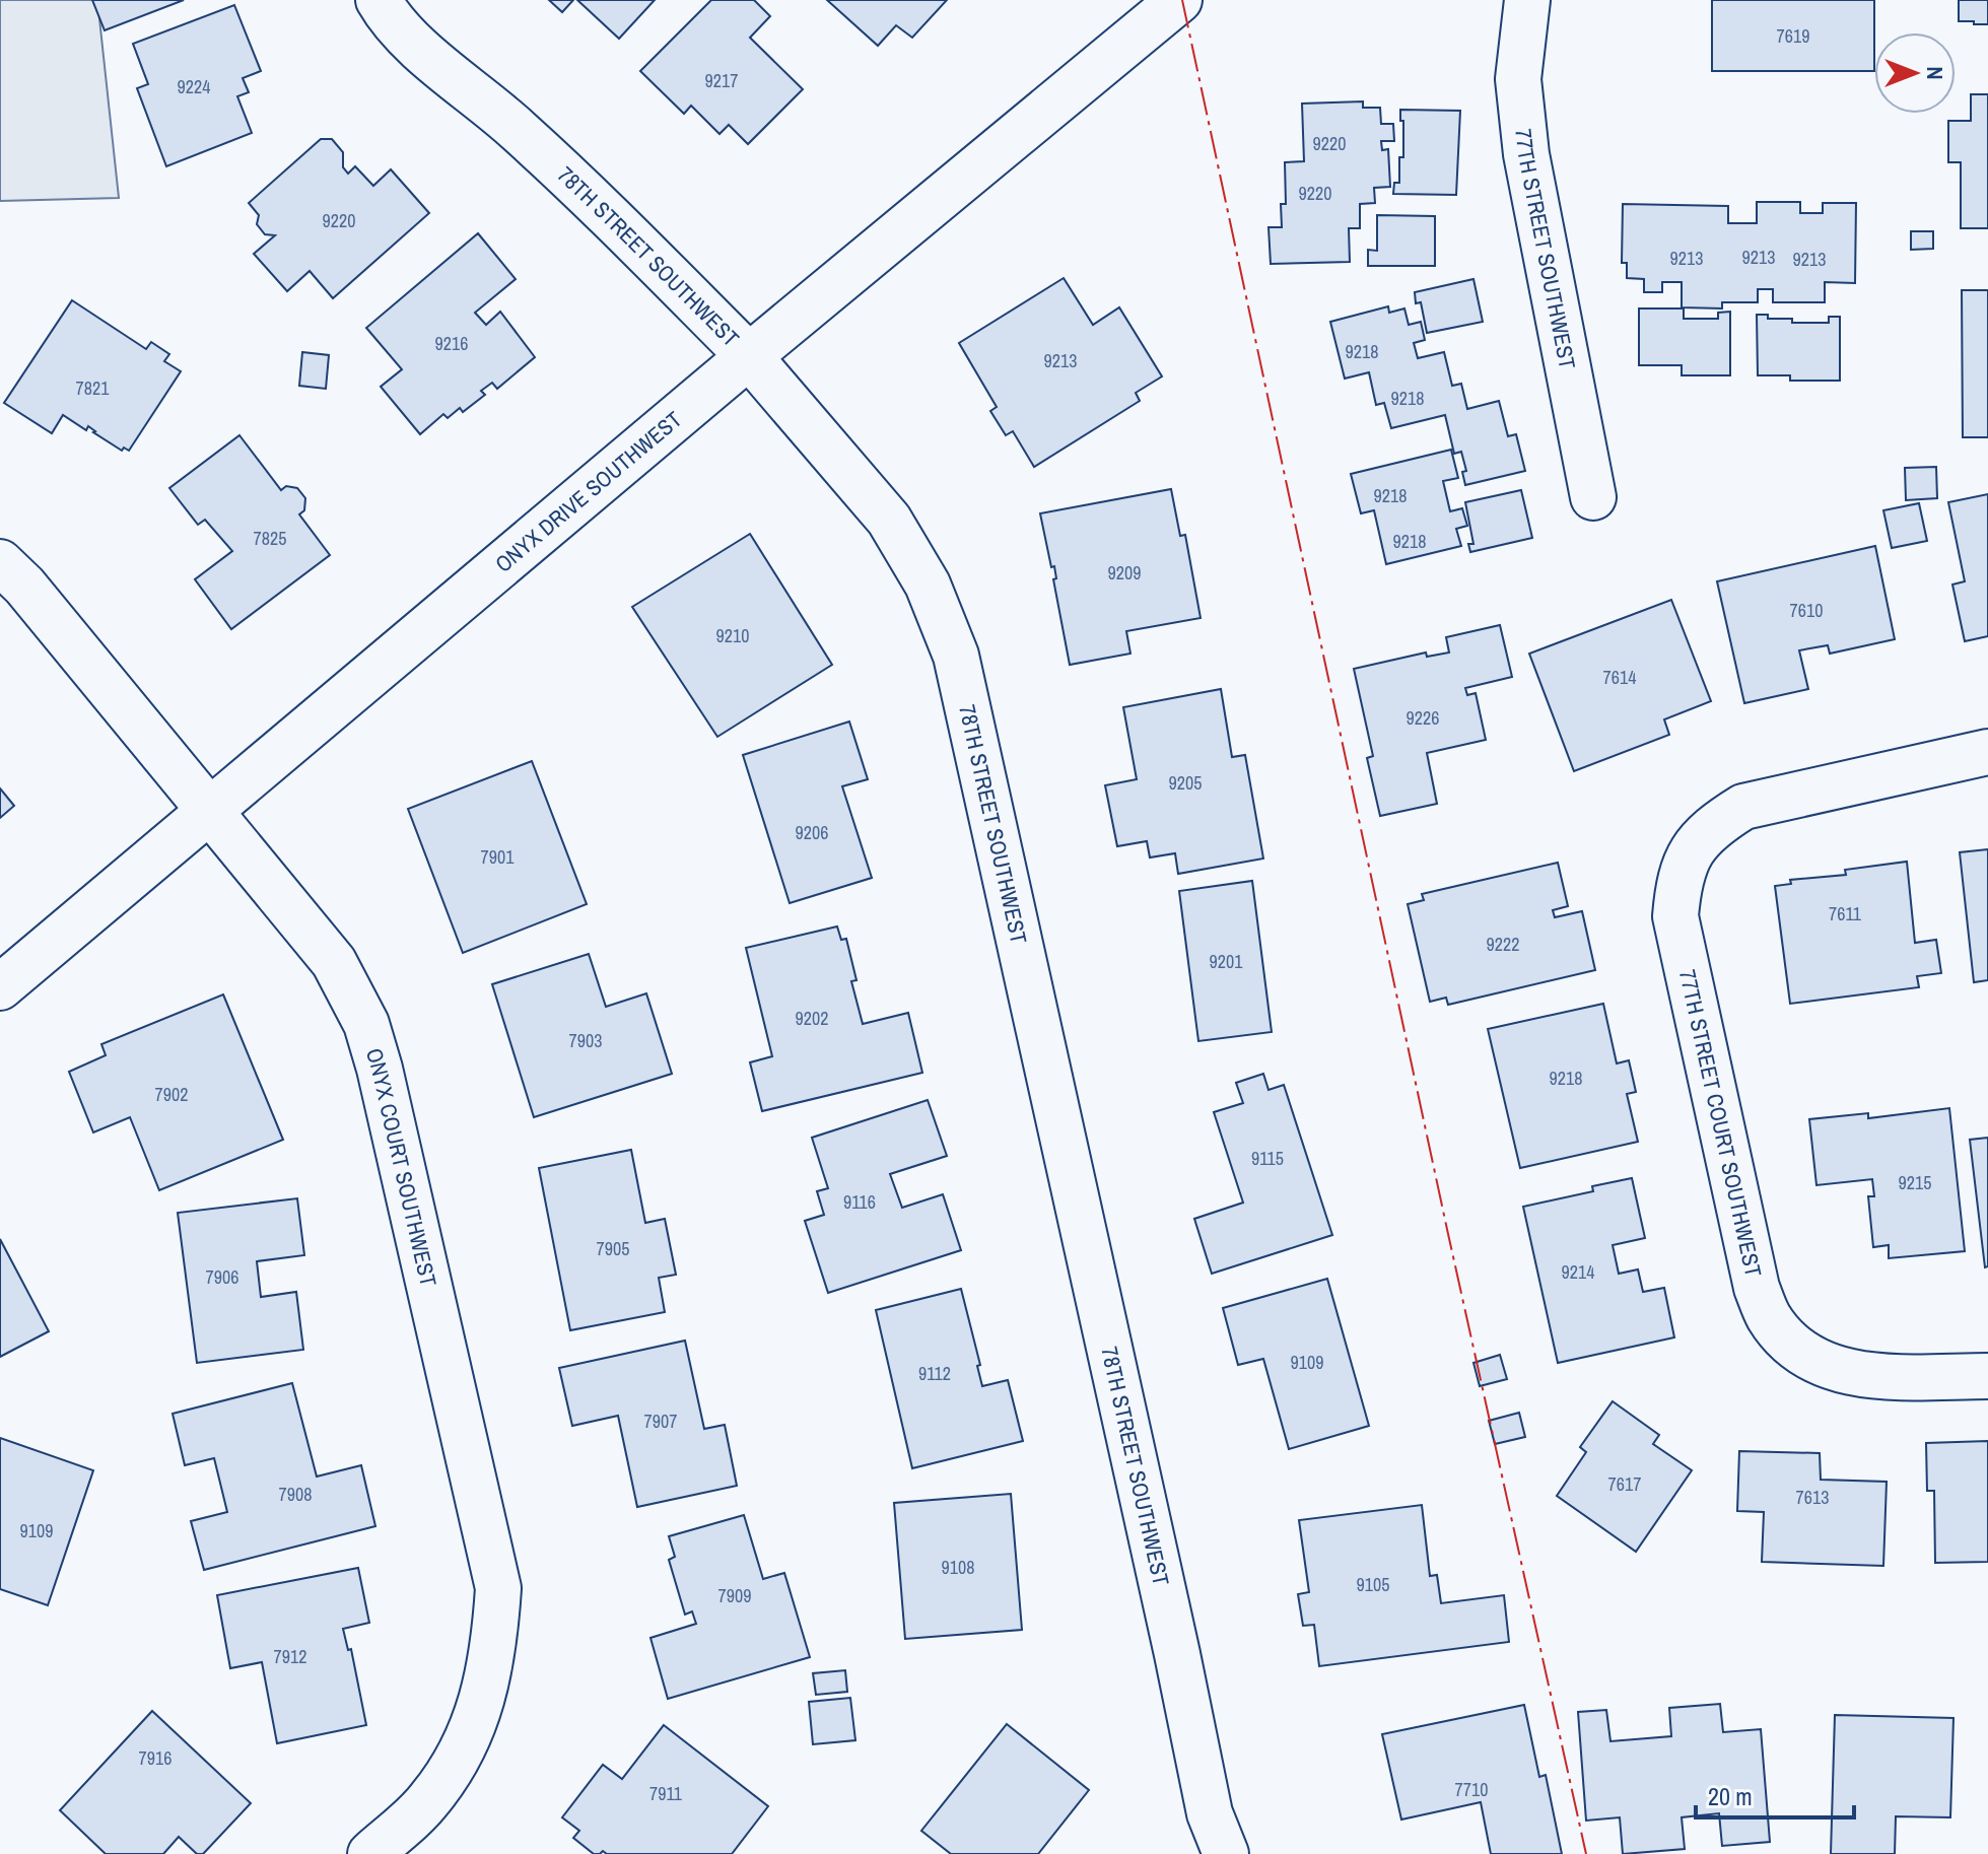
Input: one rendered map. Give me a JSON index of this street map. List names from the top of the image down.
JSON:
{
  "streets": {
    "street": [
      "77TH STREET SOUTHWEST",
      "78TH STREET SOUTHWEST",
      "ONYX DRIVE SOUTHWEST",
      "77TH STREET COURT SOUTHWEST",
      "ONYX COURT SOUTHWEST"
    ]
  },
  "crossings": [
    ["78TH STREET SOUTHWEST", "ONYX DRIVE SOUTHWEST"],
    ["ONYX DRIVE SOUTHWEST", "ONYX COURT SOUTHWEST"]
  ],
  "house_numbers": [
    "7619",
    "9217",
    "9224",
    "9220",
    "9220",
    "9220",
    "9213",
    "9213",
    "9213",
    "9216",
    "9218",
    "9213",
    "7821",
    "9218",
    "9218",
    "7825",
    "9218",
    "9209",
    "7610",
    "9210",
    "7614",
    "9226",
    "9205",
    "9206",
    "7901",
    "7611",
    "9222",
    "9201",
    "9202",
    "7903",
    "9218",
    "7902",
    "9115",
    "9215",
    "9116",
    "7905",
    "9214",
    "7906",
    "9109",
    "9112",
    "7907",
    "7617",
    "7908",
    "7613",
    "9109",
    "9108",
    "9105",
    "7909",
    "7912",
    "7916",
    "7710",
    "7911"
  ],
  "scale_bar": "20 m",
  "north": "right"
}
